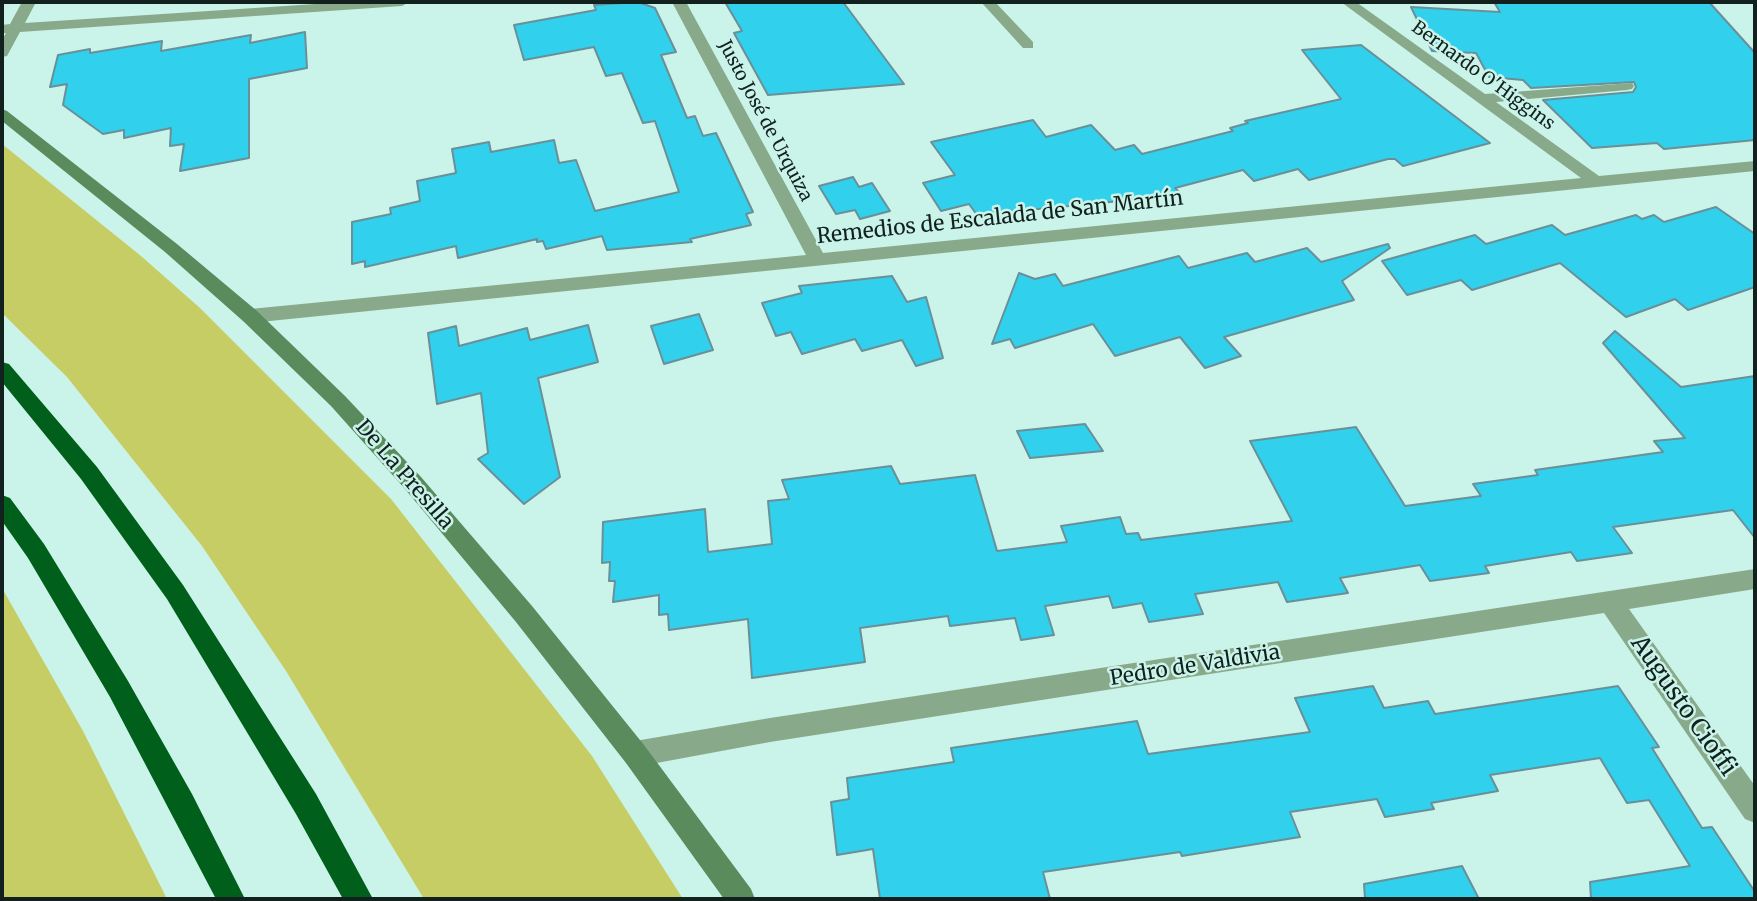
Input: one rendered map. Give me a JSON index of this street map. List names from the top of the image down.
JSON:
{
  "streets": {
    "street": [
      "Bernardo O'Higgins",
      "Justo José de Urquiza",
      "Remedios de Escalada de San Martín",
      "De La Presilla",
      "Pedro de Valdivia",
      "Augusto Cioffi"
    ]
  },
  "crossings": [
    ["Bernardo O'Higgins", "Remedios de Escalada de San Martín"],
    ["Justo José de Urquiza", "Remedios de Escalada de San Martín"],
    ["Remedios de Escalada de San Martín", "De La Presilla"],
    ["De La Presilla", "Pedro de Valdivia"],
    ["Pedro de Valdivia", "Augusto Cioffi"]
  ]
}
